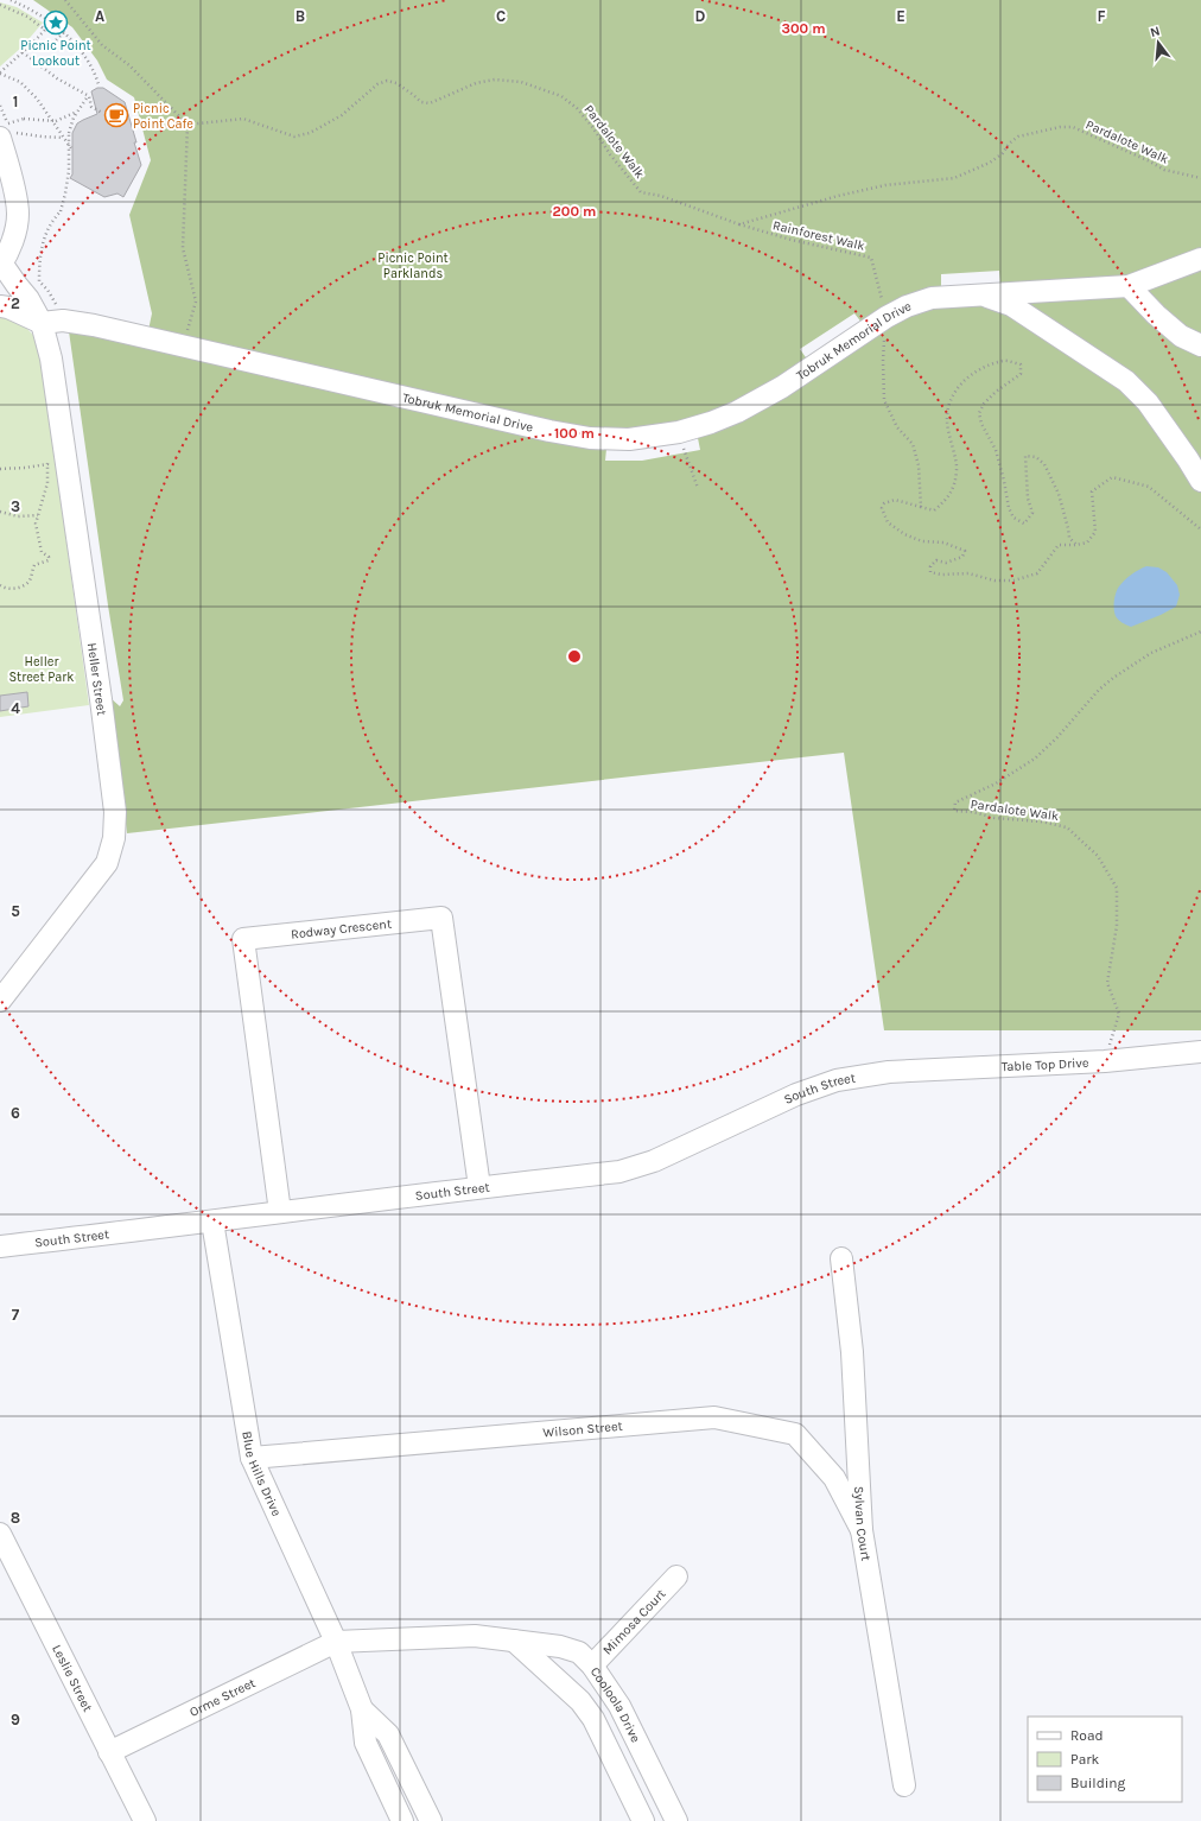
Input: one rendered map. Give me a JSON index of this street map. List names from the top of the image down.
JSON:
{
  "streets": {
    "street": [
      "Tobruk Memorial Drive",
      "Heller Street",
      "Rodway Crescent",
      "Table Top Drive",
      "South Street",
      "Wilson Street",
      "Blue Hills Drive",
      "Sylvan Court",
      "Mimosa Court",
      "Leslie Street",
      "Orme Street",
      "Cooloola Drive"
    ],
    "path": ["Pardalote Walk", "Rainforest Walk"]
  },
  "crossings": [
    ["Pardalote Walk", "Rainforest Walk"],
    ["Pardalote Walk", "Table Top Drive"],
    ["Rainforest Walk", "Tobruk Memorial Drive"],
    ["Tobruk Memorial Drive", "Heller Street"],
    ["Rodway Crescent", "South Street"],
    ["Table Top Drive", "South Street"],
    ["South Street", "Blue Hills Drive"],
    ["Wilson Street", "Blue Hills Drive"],
    ["Wilson Street", "Sylvan Court"],
    ["Blue Hills Drive", "Orme Street"],
    ["Blue Hills Drive", "Cooloola Drive"],
    ["Mimosa Court", "Cooloola Drive"],
    ["Leslie Street", "Orme Street"],
    ["Orme Street", "Cooloola Drive"]
  ],
  "parks": ["Picnic Point Parklands", "Heller Street Park"],
  "places": {
    "place": ["Picnic Point Lookout"],
    "cafe": ["Picnic Point Cafe"]
  },
  "legend": ["Road", "Park", "Building"],
  "north": "top",
  "grid": {
    "columns": [
      "A",
      "B",
      "C",
      "D",
      "E",
      "F"
    ],
    "rows": [
      "1",
      "2",
      "3",
      "4",
      "5",
      "6",
      "7",
      "8",
      "9"
    ]
  },
  "rings": ["300 m", "200 m", "100 m"]
}
